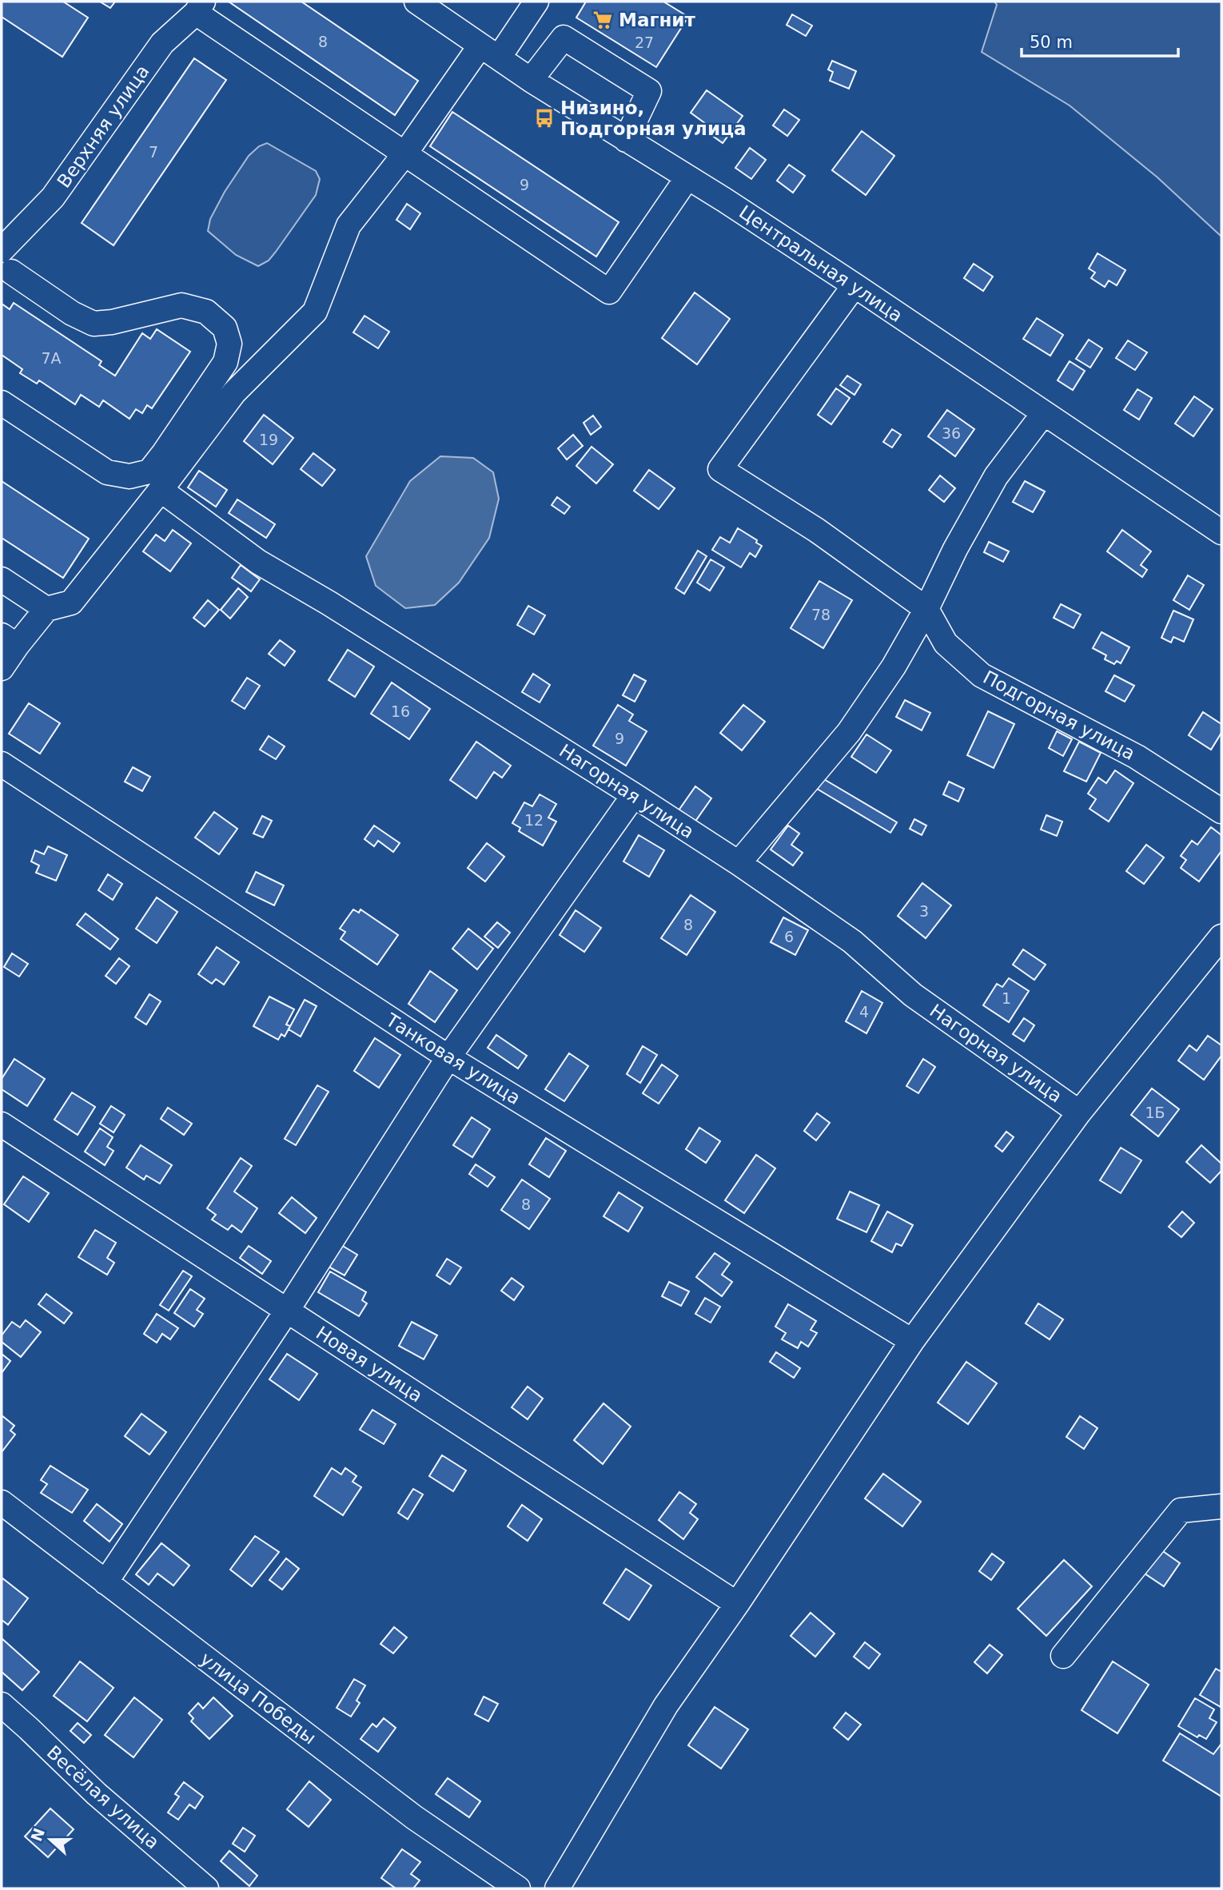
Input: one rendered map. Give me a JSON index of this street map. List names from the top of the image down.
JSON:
{
  "streets": {
    "street": [
      "Верхняя улица",
      "Центральная улица",
      "Подгорная улица",
      "Нагорная улица",
      "Танковая улица",
      "Новая улица",
      "улица Победы",
      "Весёлая улица"
    ]
  },
  "crossings": [
    ["Центральная улица", "Подгорная улица"]
  ],
  "places": {
    "supermarket": ["Магнит"],
    "bus stop": ["Низино, Подгорная улица"]
  },
  "house_numbers": [
    "8",
    "27",
    "7",
    "9",
    "7А",
    "36",
    "19",
    "78",
    "16",
    "9",
    "12",
    "3",
    "8",
    "6",
    "1",
    "4",
    "1Б",
    "8"
  ],
  "scale_bar": "50 m",
  "north": "left"
}
